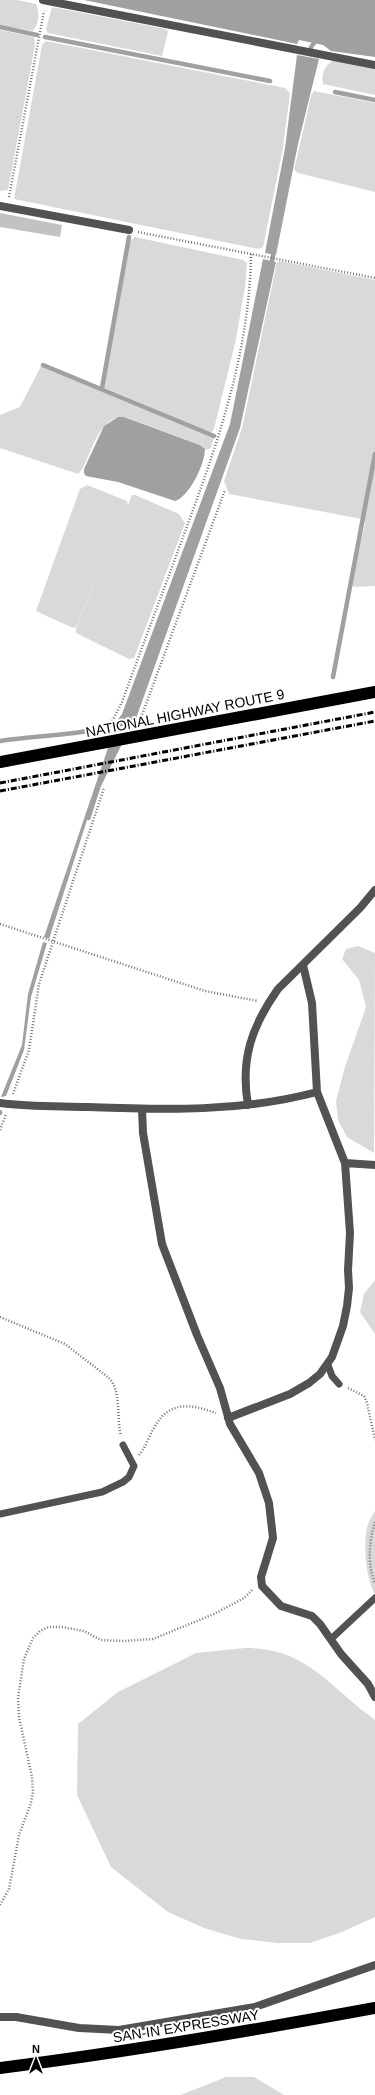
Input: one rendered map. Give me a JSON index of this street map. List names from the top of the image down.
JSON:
{
  "streets": {
    "highway": ["NATIONAL HIGHWAY ROUTE 9", "SAN-IN EXPRESSWAY"]
  },
  "north": "top"
}
